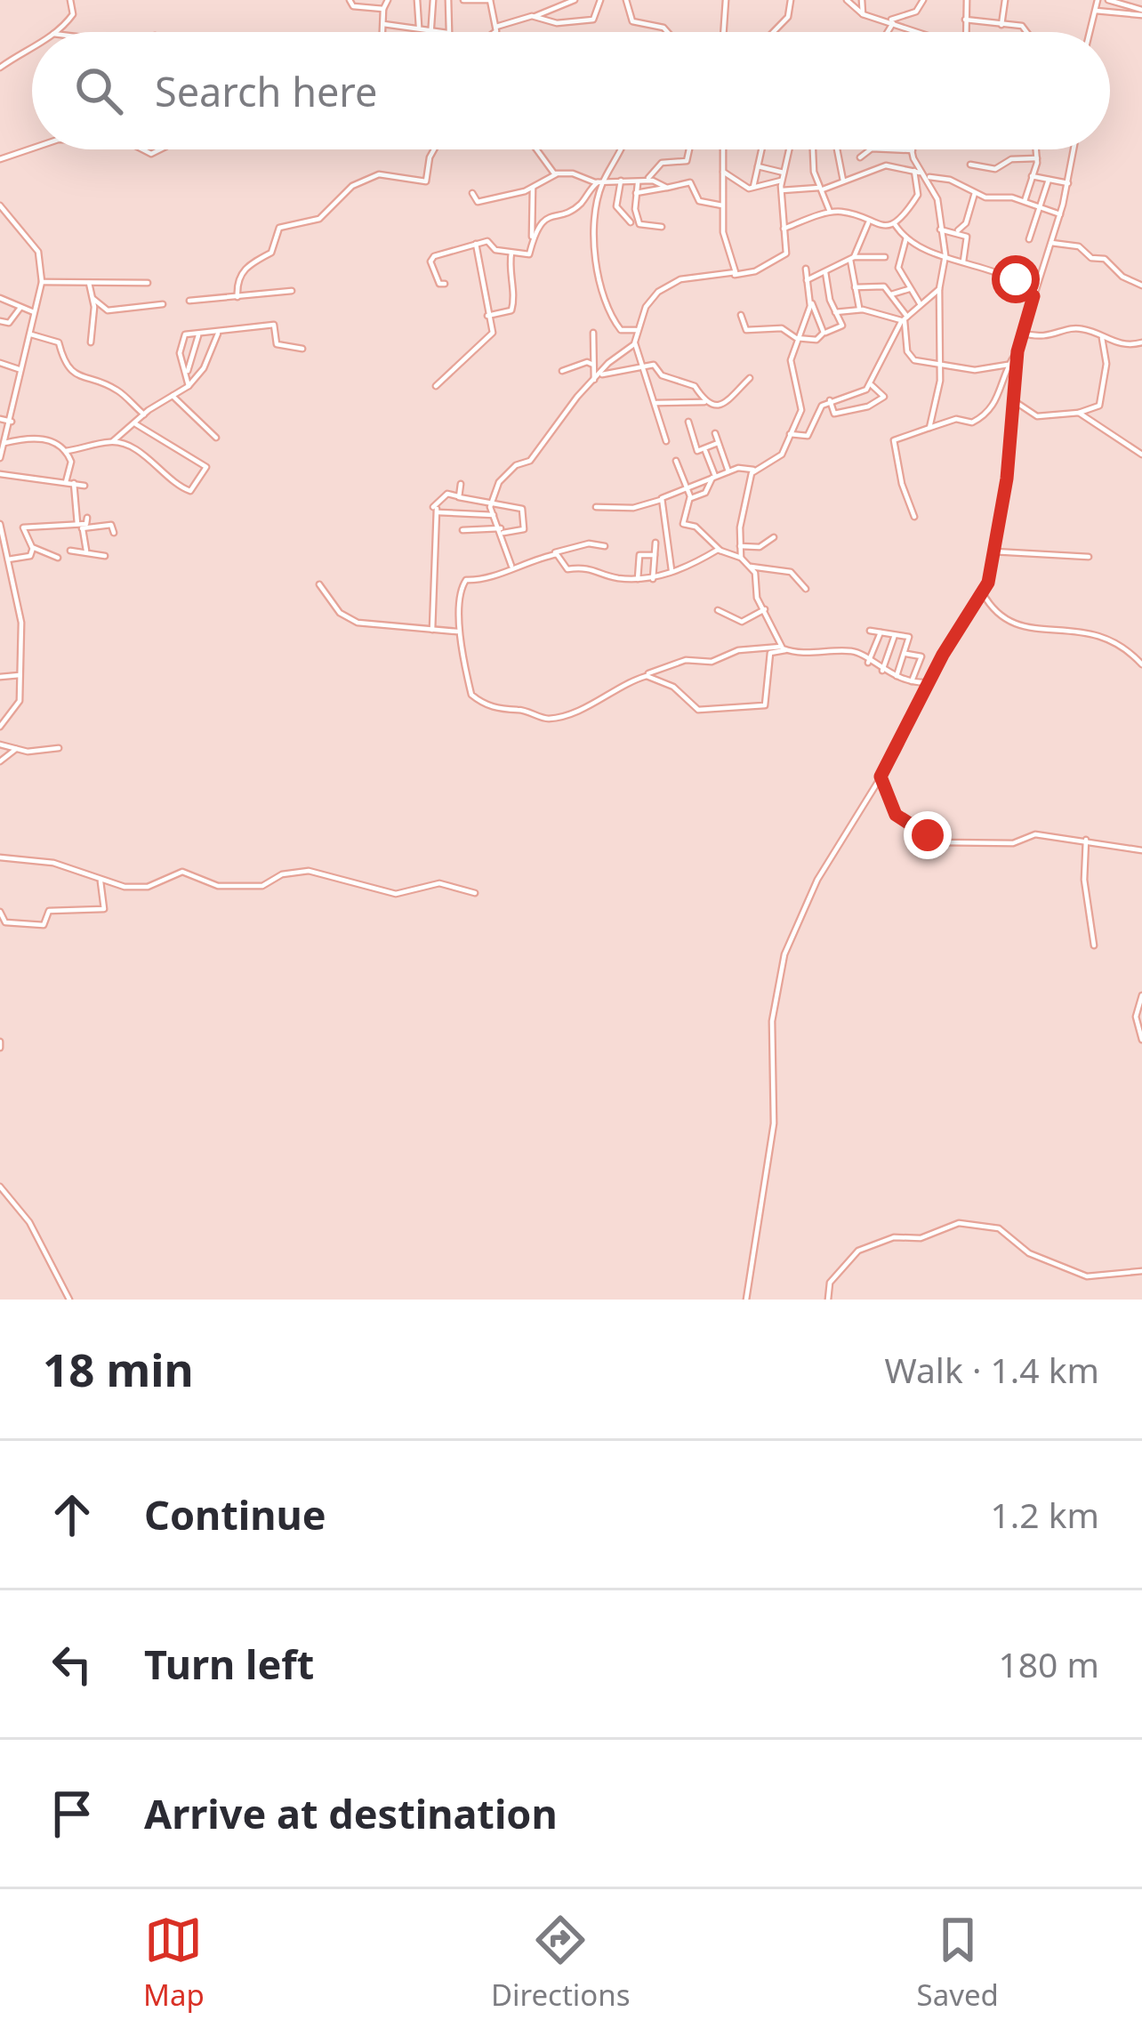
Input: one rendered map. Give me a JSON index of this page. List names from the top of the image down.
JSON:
{
  "page": {
    "search": "Search here",
    "heading": ["18 min", "Walk · 1.4 km"],
    "list": [
      ["Continue", "1.2 km"],
      ["Turn left", "180 m"],
      "Arrive at destination"
    ],
    "nav": ["Map", "Directions", "Saved"]
  }
}
